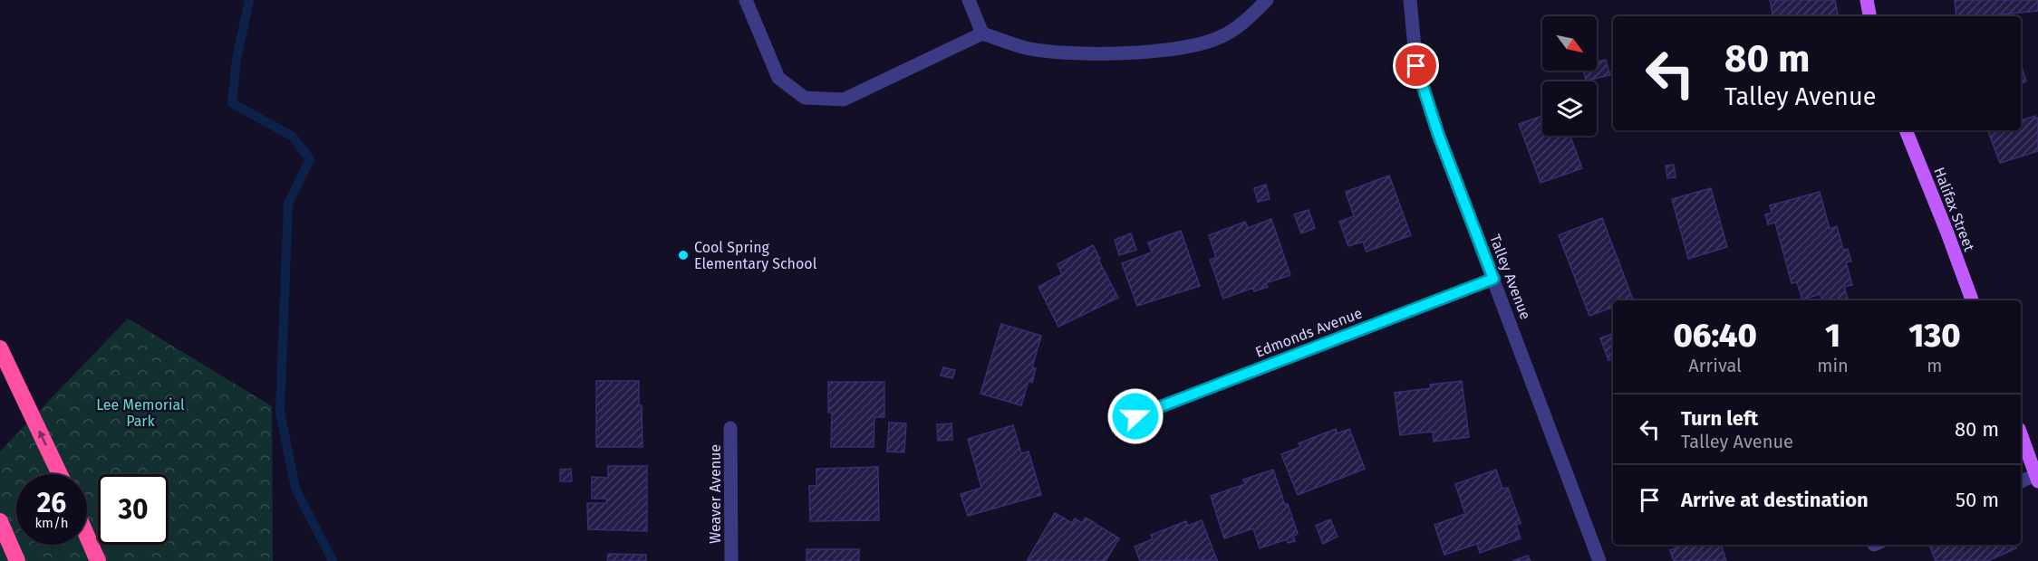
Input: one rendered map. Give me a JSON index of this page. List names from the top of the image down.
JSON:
{
  "streets": {
    "main road": ["Halifax Street"],
    "street": ["Talley Avenue", "Edmonds Avenue", "Weaver Avenue"]
  },
  "crossings": [
    ["Talley Avenue", "Edmonds Avenue"]
  ],
  "parks": ["Lee Memorial Park"],
  "places": ["Cool Spring Elementary School"],
  "north": "bottom right",
  "page": {
    "turn": ["80 m", "Talley Avenue"],
    "eta": [
      "06:40",
      "Arrival",
      "1",
      "min",
      "130",
      "m"
    ],
    "list": [
      {
        "name": "Turn left",
        "note": "Talley Avenue",
        "value": "80 m"
      },
      {
        "name": "Arrive at destination",
        "value": "50 m"
      }
    ],
    "speed": "26 km/h",
    "limit": "30"
  }
}
